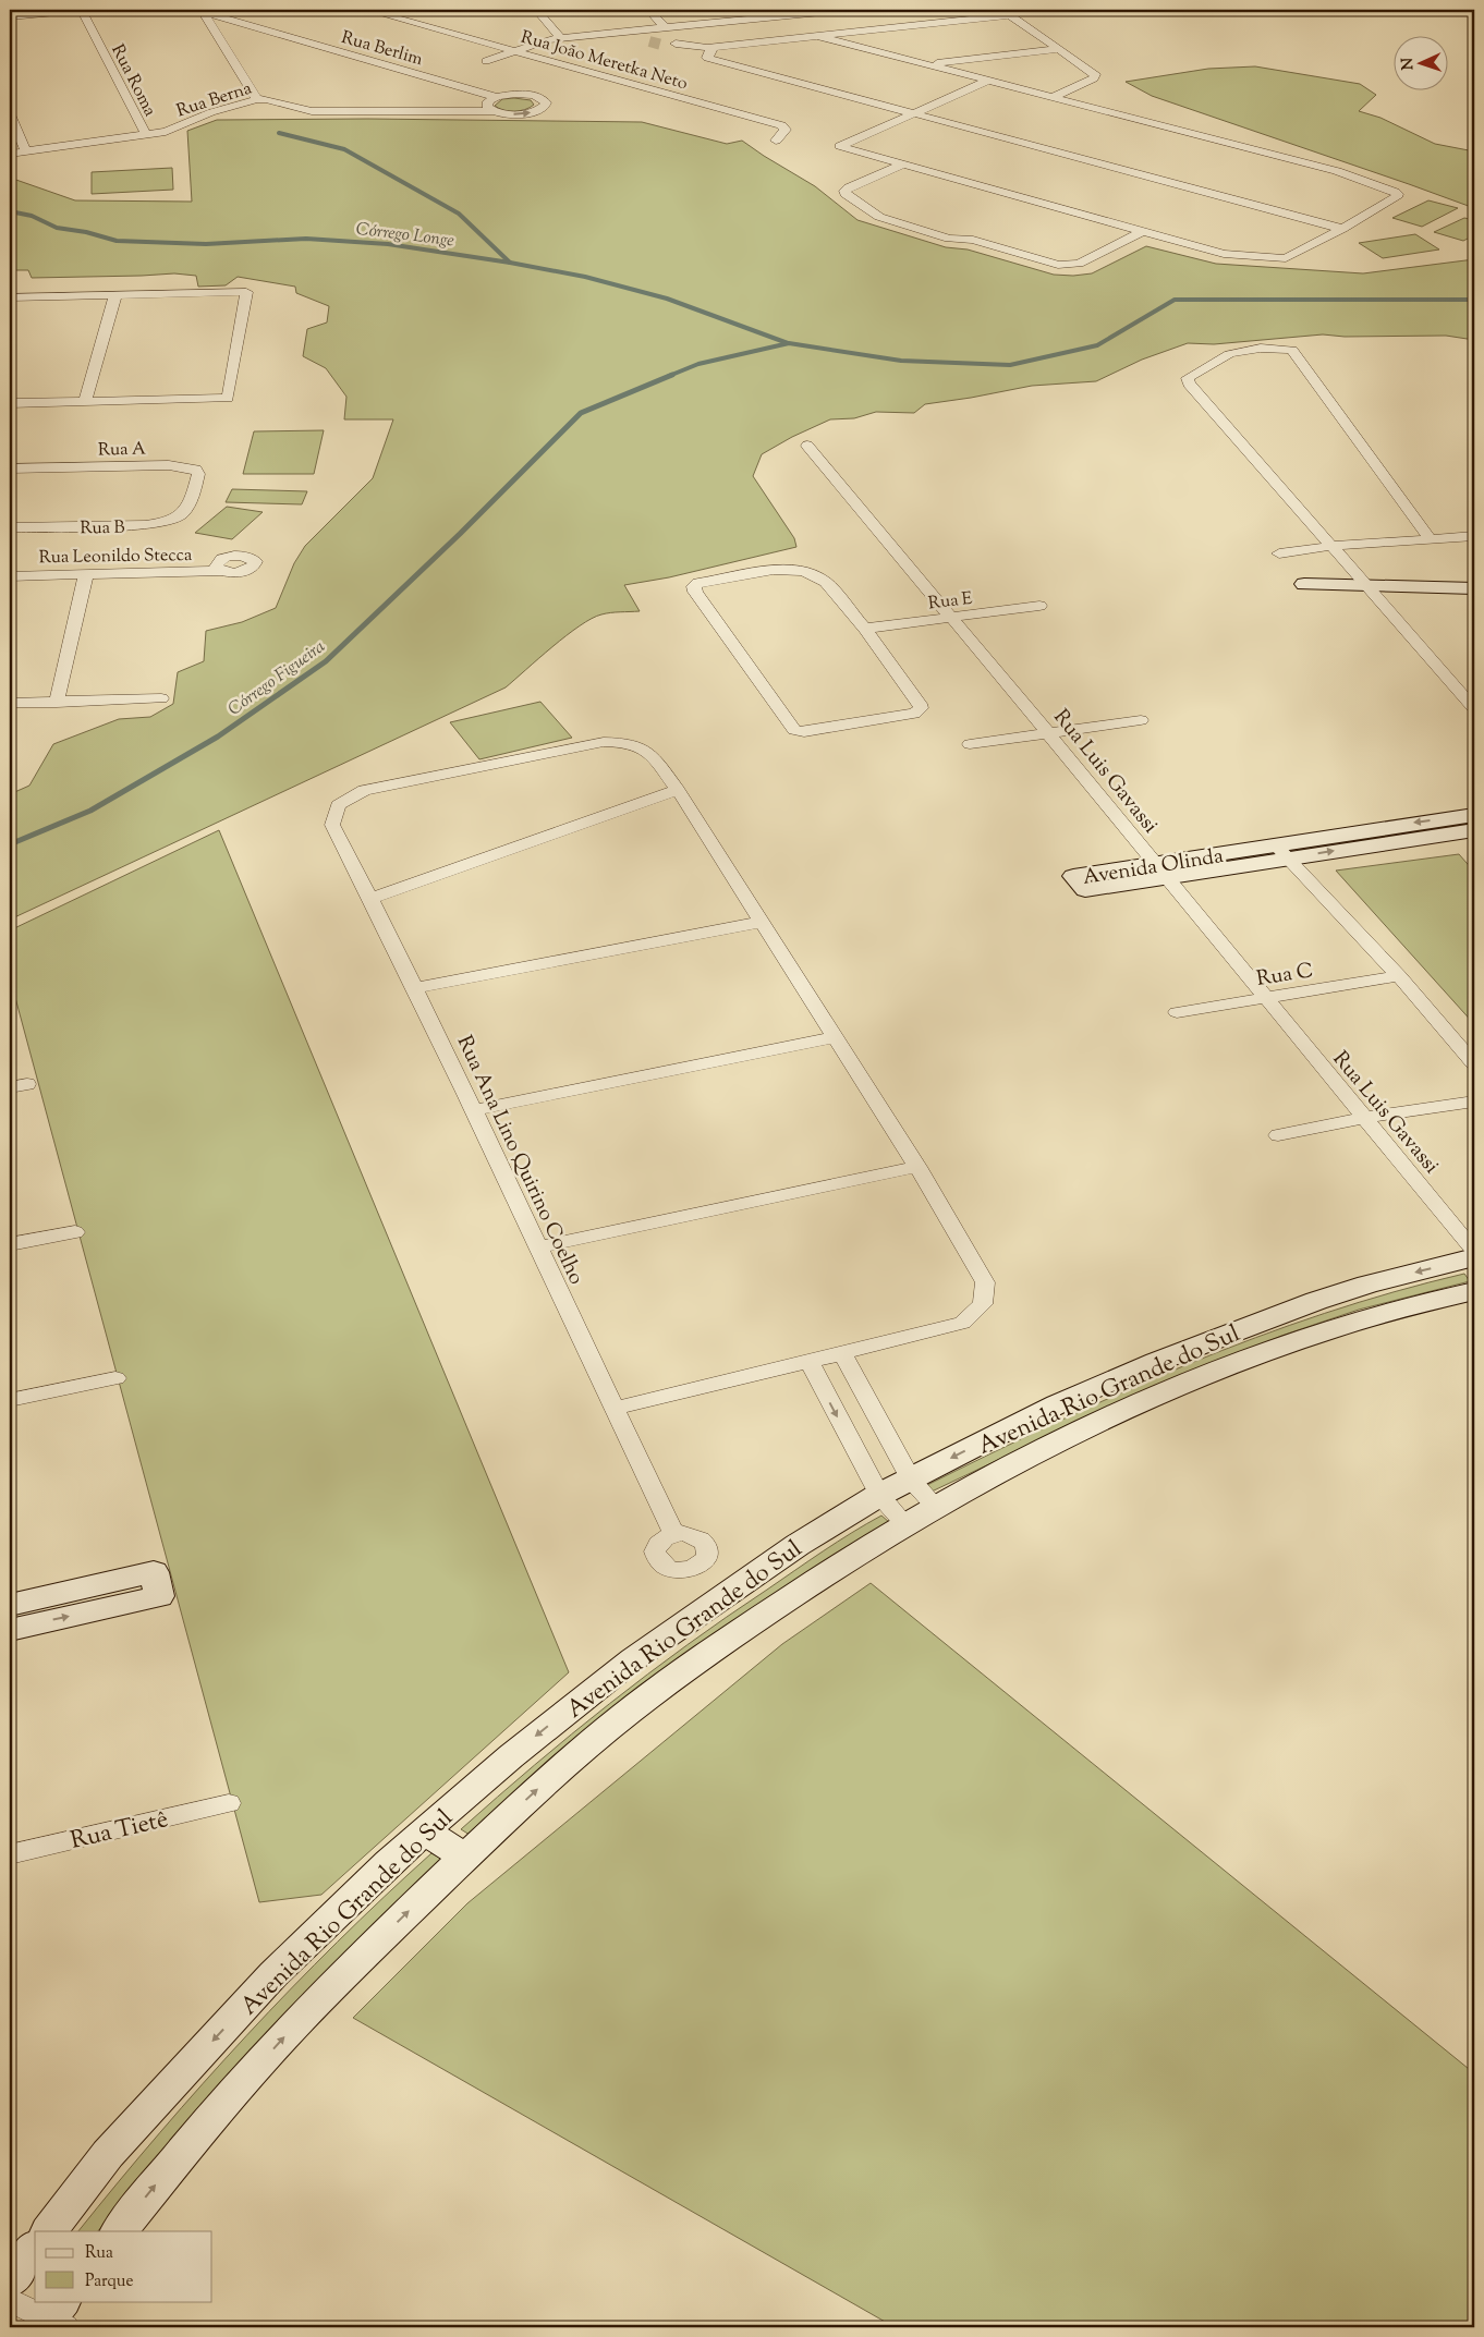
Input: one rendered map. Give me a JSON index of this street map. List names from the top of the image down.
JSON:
{
  "streets": {
    "street": [
      "Rua Berlim",
      "Rua João Meretka Neto",
      "Rua Roma",
      "Rua Berna",
      "Rua A",
      "Rua B",
      "Rua Leonildo Stecca",
      "Rua E",
      "Rua Luis Gavassi",
      "Avenida Olinda",
      "Rua C",
      "Rua Ana Lino Quirino Coelho",
      "Avenida Rio Grande do Sul",
      "Rua Tietê"
    ]
  },
  "crossings": [
    ["Rua Berlim", "Rua Berna"],
    ["Rua Roma", "Rua Berna"],
    ["Rua A", "Rua B"],
    ["Rua E", "Rua Luis Gavassi"],
    ["Rua Luis Gavassi", "Avenida Olinda"],
    ["Rua Luis Gavassi", "Rua C"]
  ],
  "water": ["Córrego Longe", "Córrego Figueira"],
  "legend": ["Rua", "Parque"],
  "north": "left"
}
